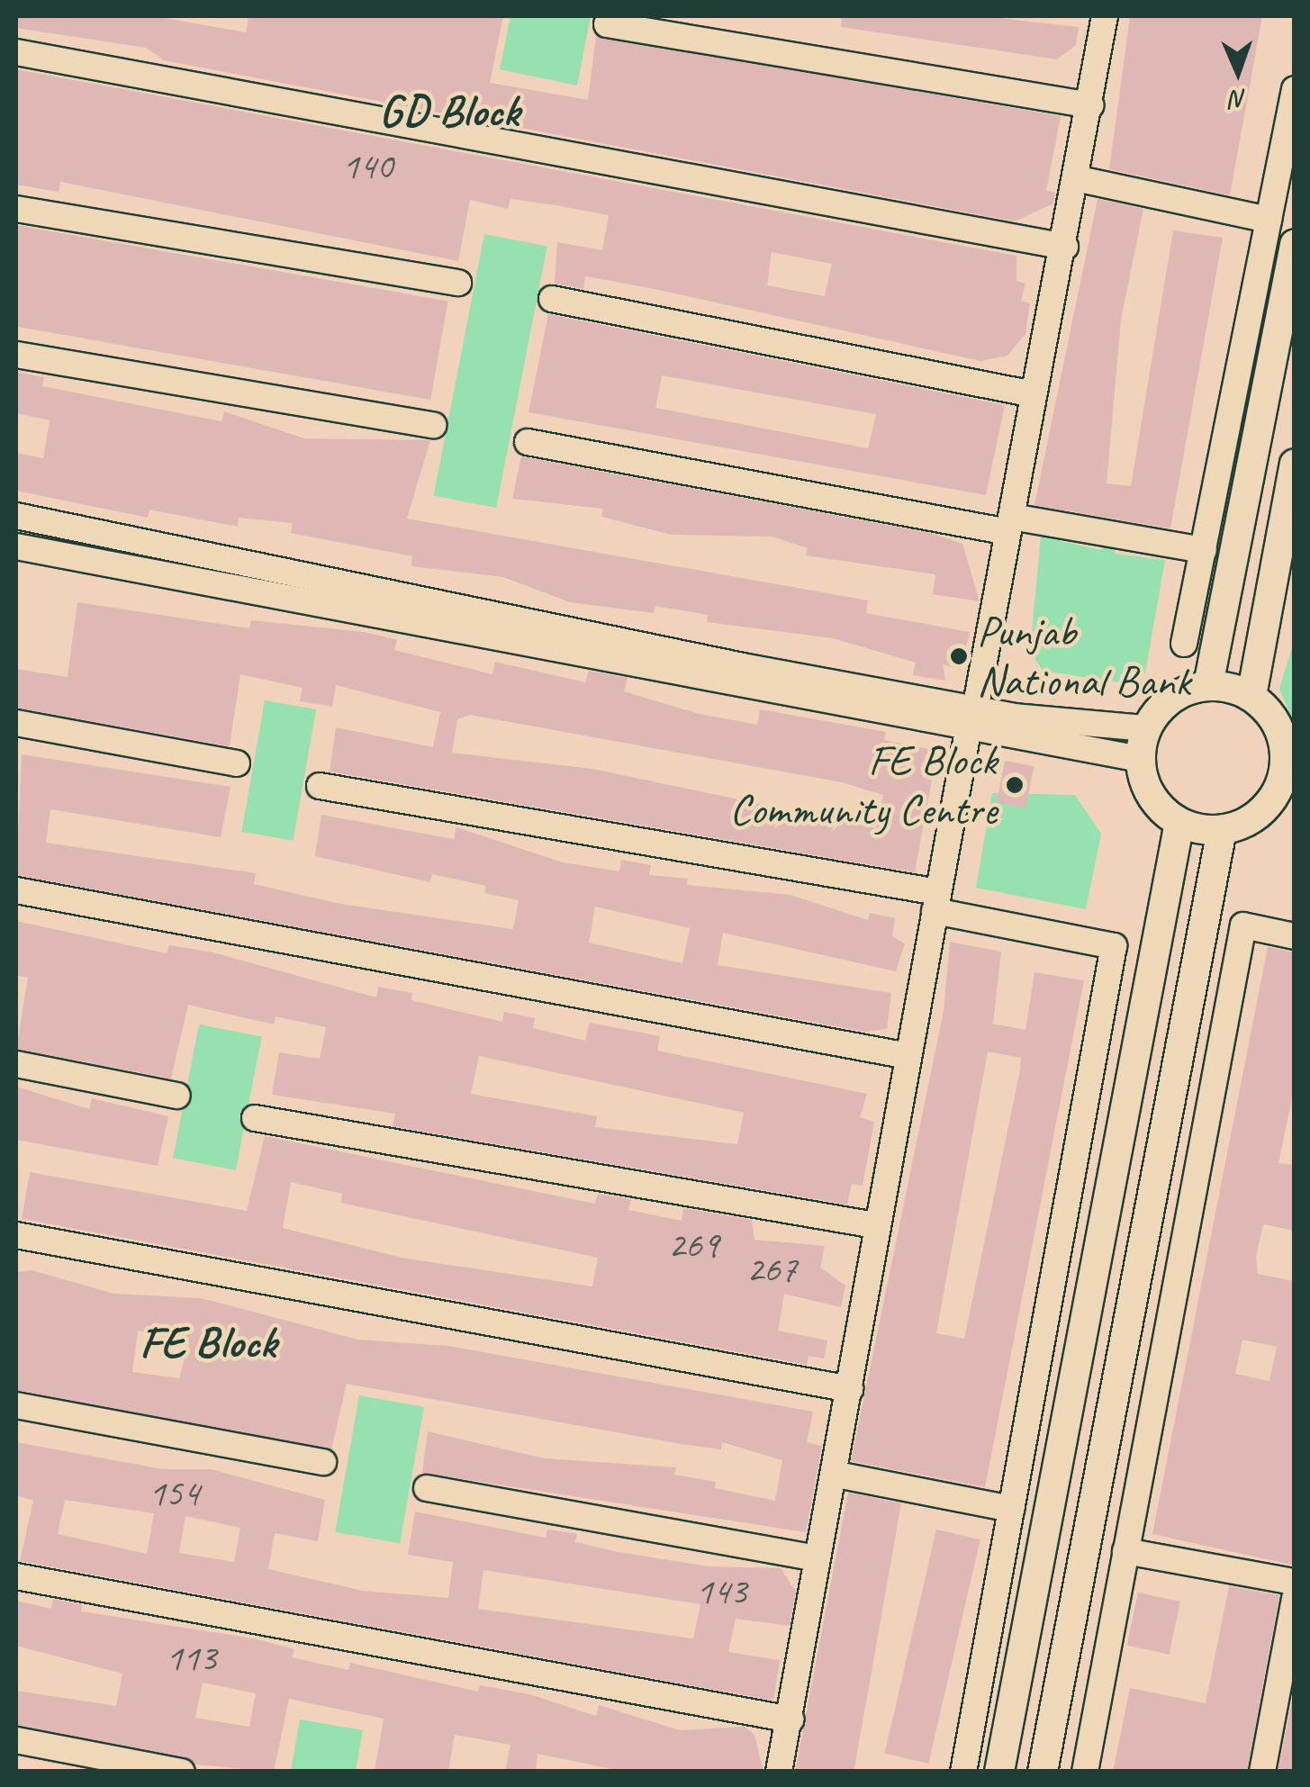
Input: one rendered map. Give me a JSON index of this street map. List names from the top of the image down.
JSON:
{
  "districts": ["GD Block", "FE Block"],
  "places": ["Punjab National Bank", "FE Block Community Centre"],
  "house_numbers": [
    "140",
    "269",
    "267",
    "154",
    "143",
    "113"
  ],
  "north": "bottom"
}
